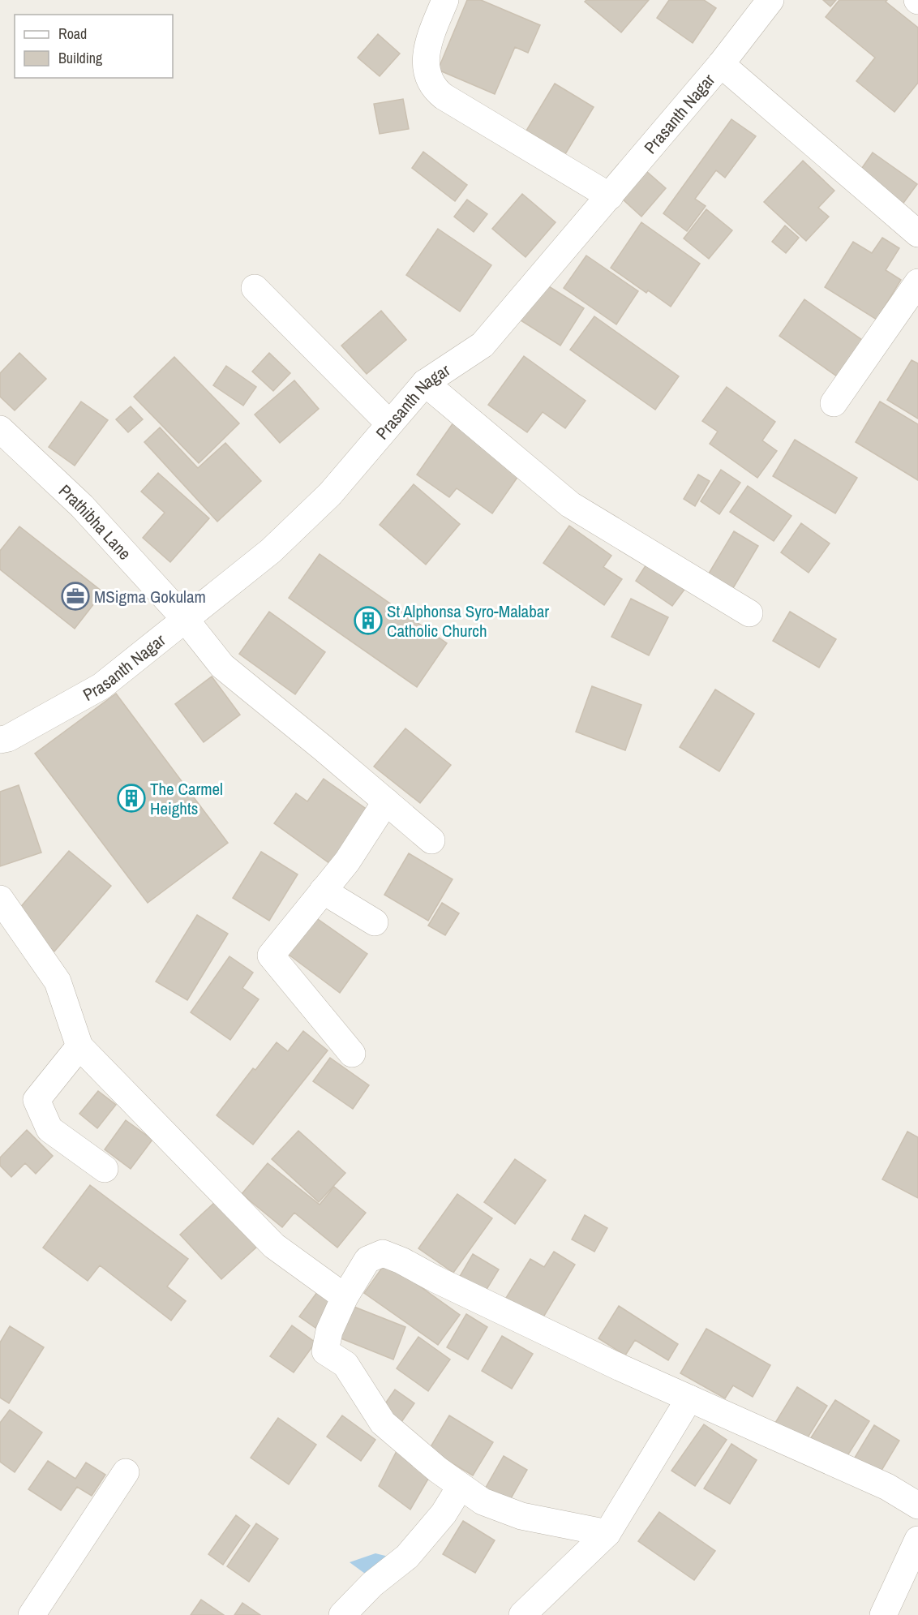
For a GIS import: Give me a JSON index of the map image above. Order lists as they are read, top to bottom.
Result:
{
  "streets": {
    "street": ["Prasanth Nagar", "Prathibha Lane"]
  },
  "crossings": [
    ["Prasanth Nagar", "Prathibha Lane"]
  ],
  "places": {
    "office": ["MSigma Gokulam"],
    "building": ["St Alphonsa Syro-Malabar Catholic Church", "The Carmel Heights"]
  },
  "legend": ["Road", "Building"]
}
